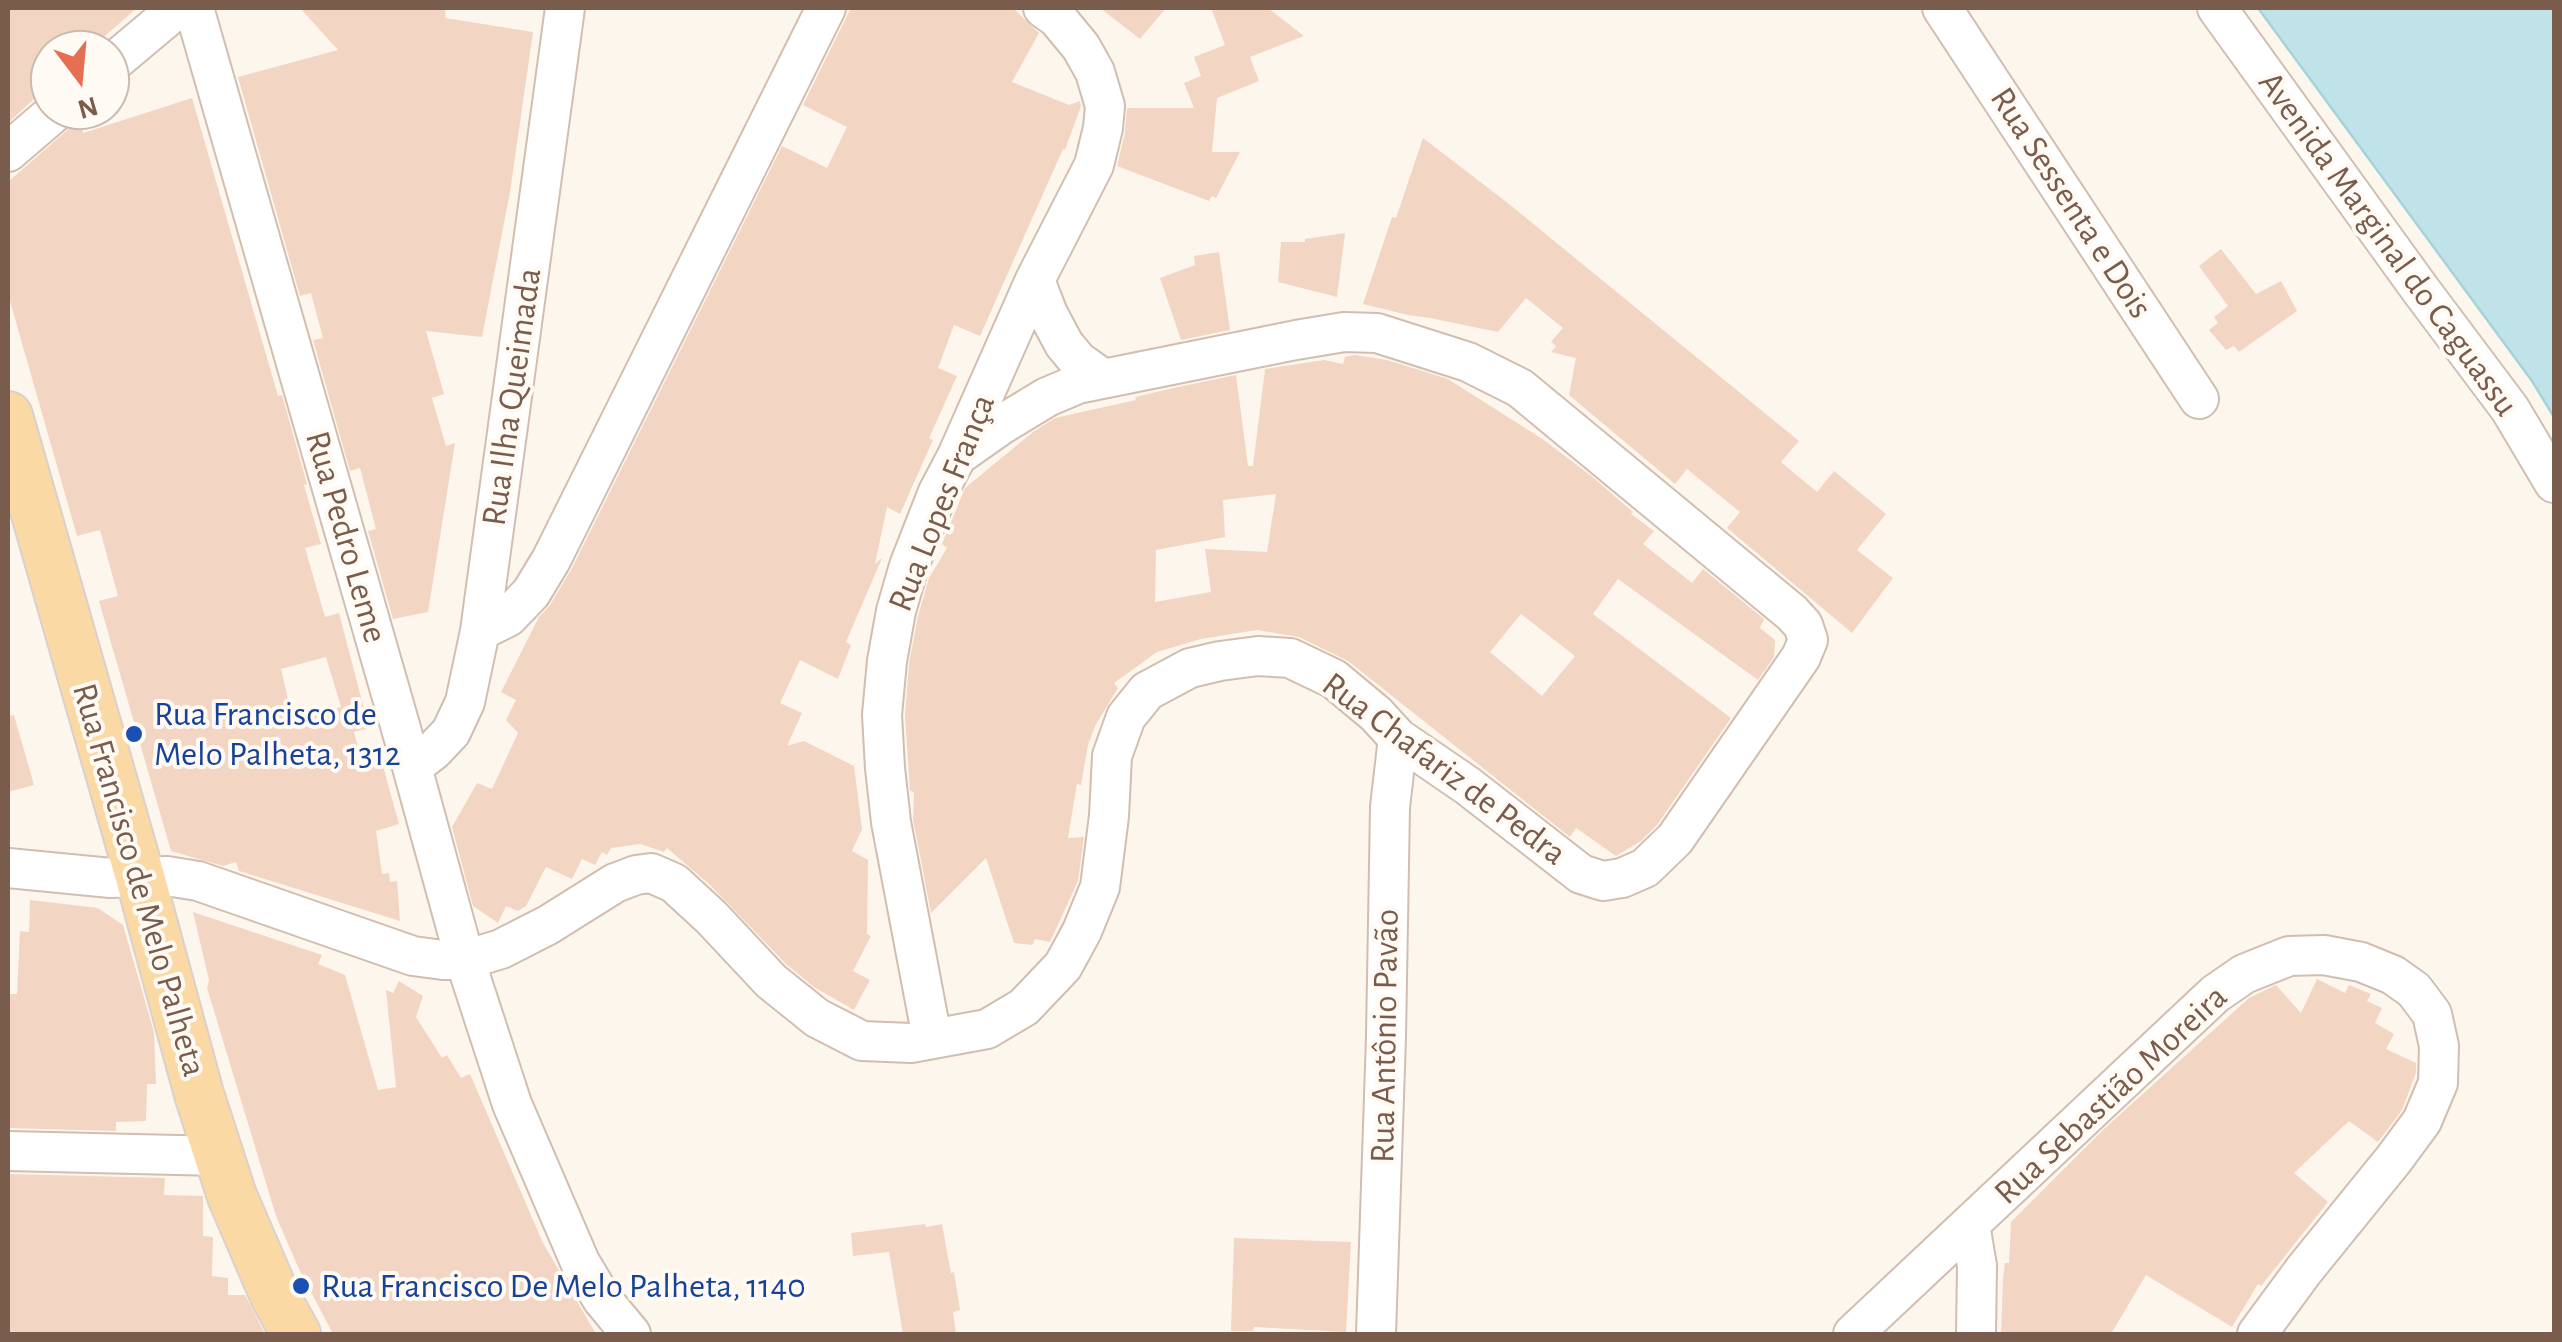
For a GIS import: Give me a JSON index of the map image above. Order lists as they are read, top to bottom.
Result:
{
  "streets": {
    "main road": ["Rua Francisco de Melo Palheta"],
    "street": [
      "Rua Sessenta e Dois",
      "Avenida Marginal do Caguassu",
      "Rua Ilha Queimada",
      "Rua Lopes França",
      "Rua Pedro Leme",
      "Rua Chafariz de Pedra",
      "Rua Antônio Pavão",
      "Rua Sebastião Moreira"
    ]
  },
  "crossings": [
    ["Rua Ilha Queimada", "Rua Pedro Leme"],
    ["Rua Lopes França", "Rua Chafariz de Pedra"],
    ["Rua Pedro Leme", "Rua Chafariz de Pedra"],
    ["Rua Chafariz de Pedra", "Rua Antônio Pavão"]
  ],
  "places": ["Rua Francisco de Melo Palheta, 1312", "Rua Francisco De Melo Palheta, 1140"],
  "north": "bottom"
}
